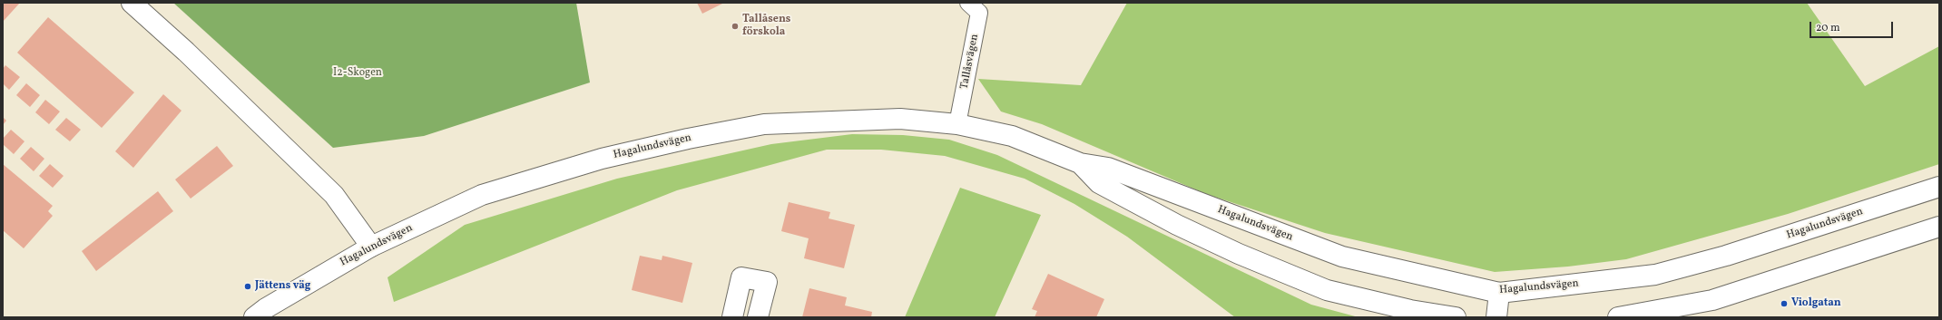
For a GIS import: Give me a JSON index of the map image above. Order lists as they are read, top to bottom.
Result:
{
  "streets": {
    "street": ["Hagalundsvägen"],
    "lane": ["Tallåsvägen"]
  },
  "crossings": [
    ["Tallåsvägen", "Hagalundsvägen"]
  ],
  "parks": ["I2-Skogen"],
  "places": ["Tallåsens förskola", "Jättens väg", "Violgatan"],
  "scale_bar": "20 m"
}
